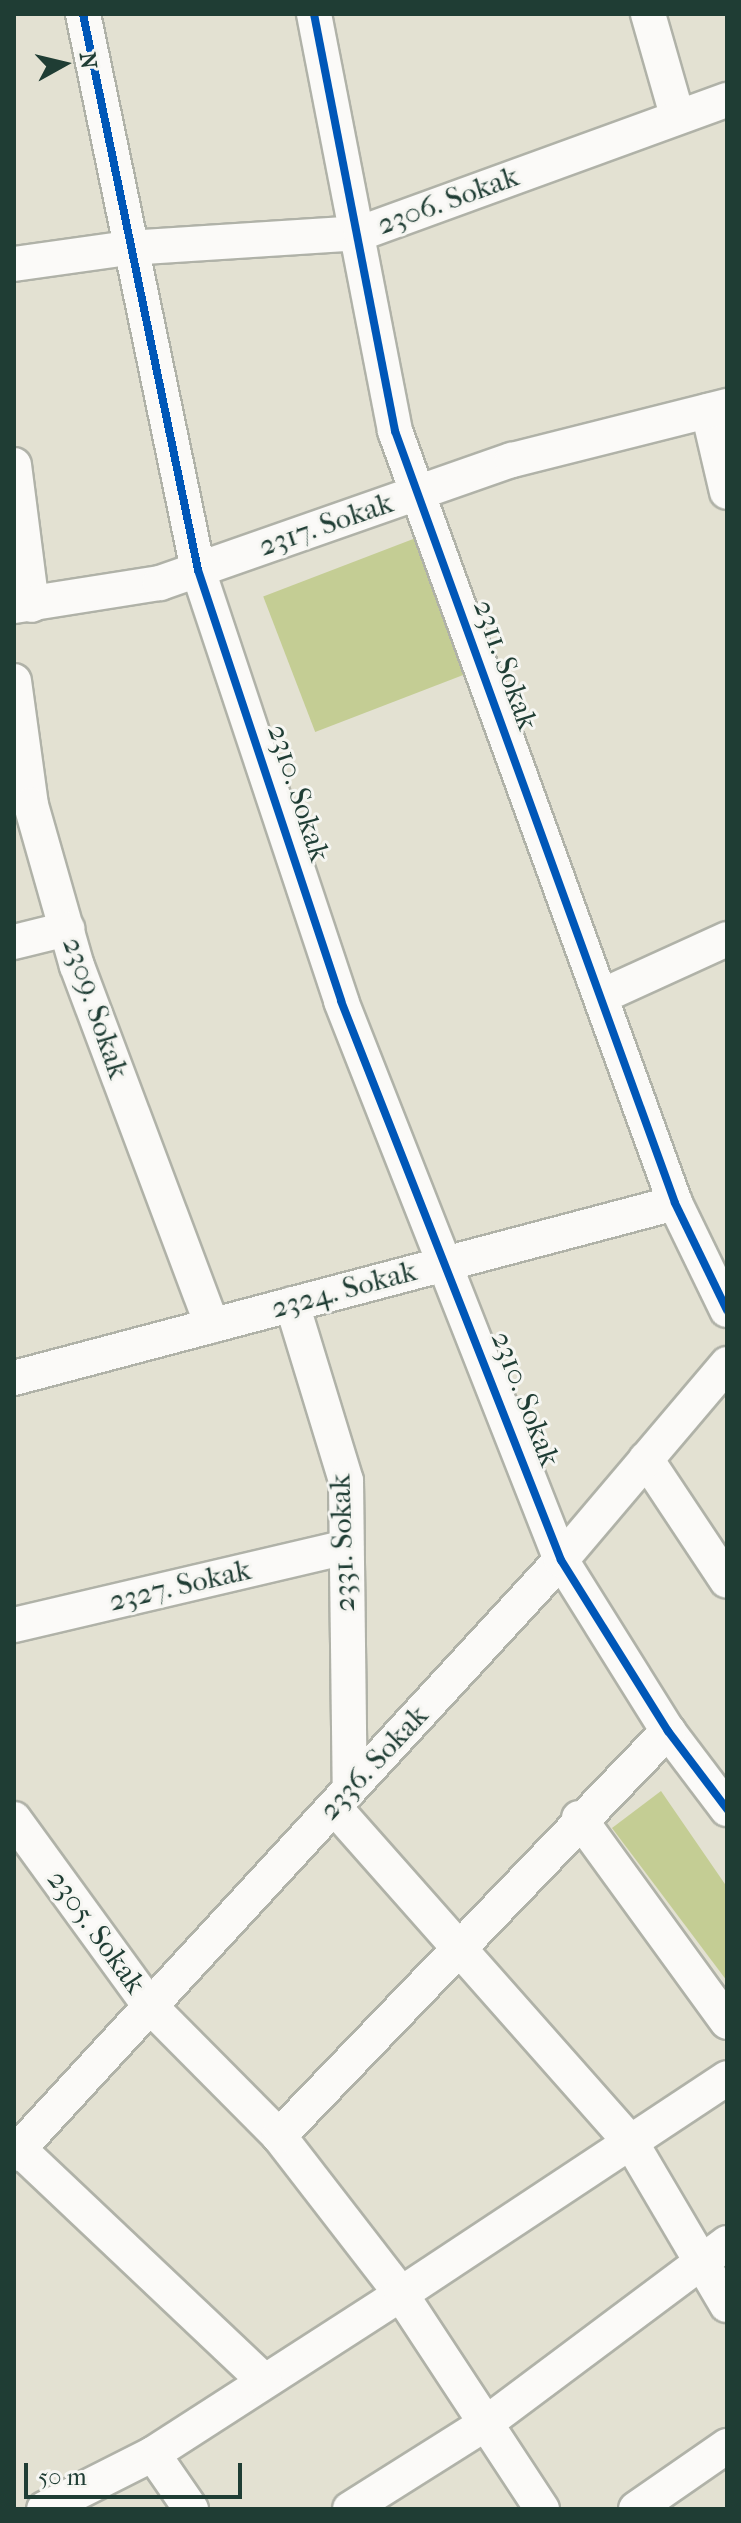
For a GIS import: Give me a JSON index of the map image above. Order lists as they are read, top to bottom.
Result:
{
  "streets": {
    "street": [
      "2306. Sokak",
      "2317. Sokak",
      "2311. Sokak",
      "2310. Sokak",
      "2309. Sokak",
      "2324. Sokak",
      "2331. Sokak",
      "2327. Sokak",
      "2336. Sokak",
      "2305. Sokak"
    ]
  },
  "crossings": [
    ["2306. Sokak", "2311. Sokak"],
    ["2306. Sokak", "2310. Sokak"],
    ["2317. Sokak", "2311. Sokak"],
    ["2317. Sokak", "2310. Sokak"],
    ["2311. Sokak", "2324. Sokak"],
    ["2310. Sokak", "2324. Sokak"],
    ["2310. Sokak", "2336. Sokak"],
    ["2309. Sokak", "2324. Sokak"],
    ["2324. Sokak", "2331. Sokak"],
    ["2331. Sokak", "2327. Sokak"],
    ["2331. Sokak", "2336. Sokak"],
    ["2336. Sokak", "2305. Sokak"]
  ],
  "scale_bar": "50 m",
  "north": "right"
}
